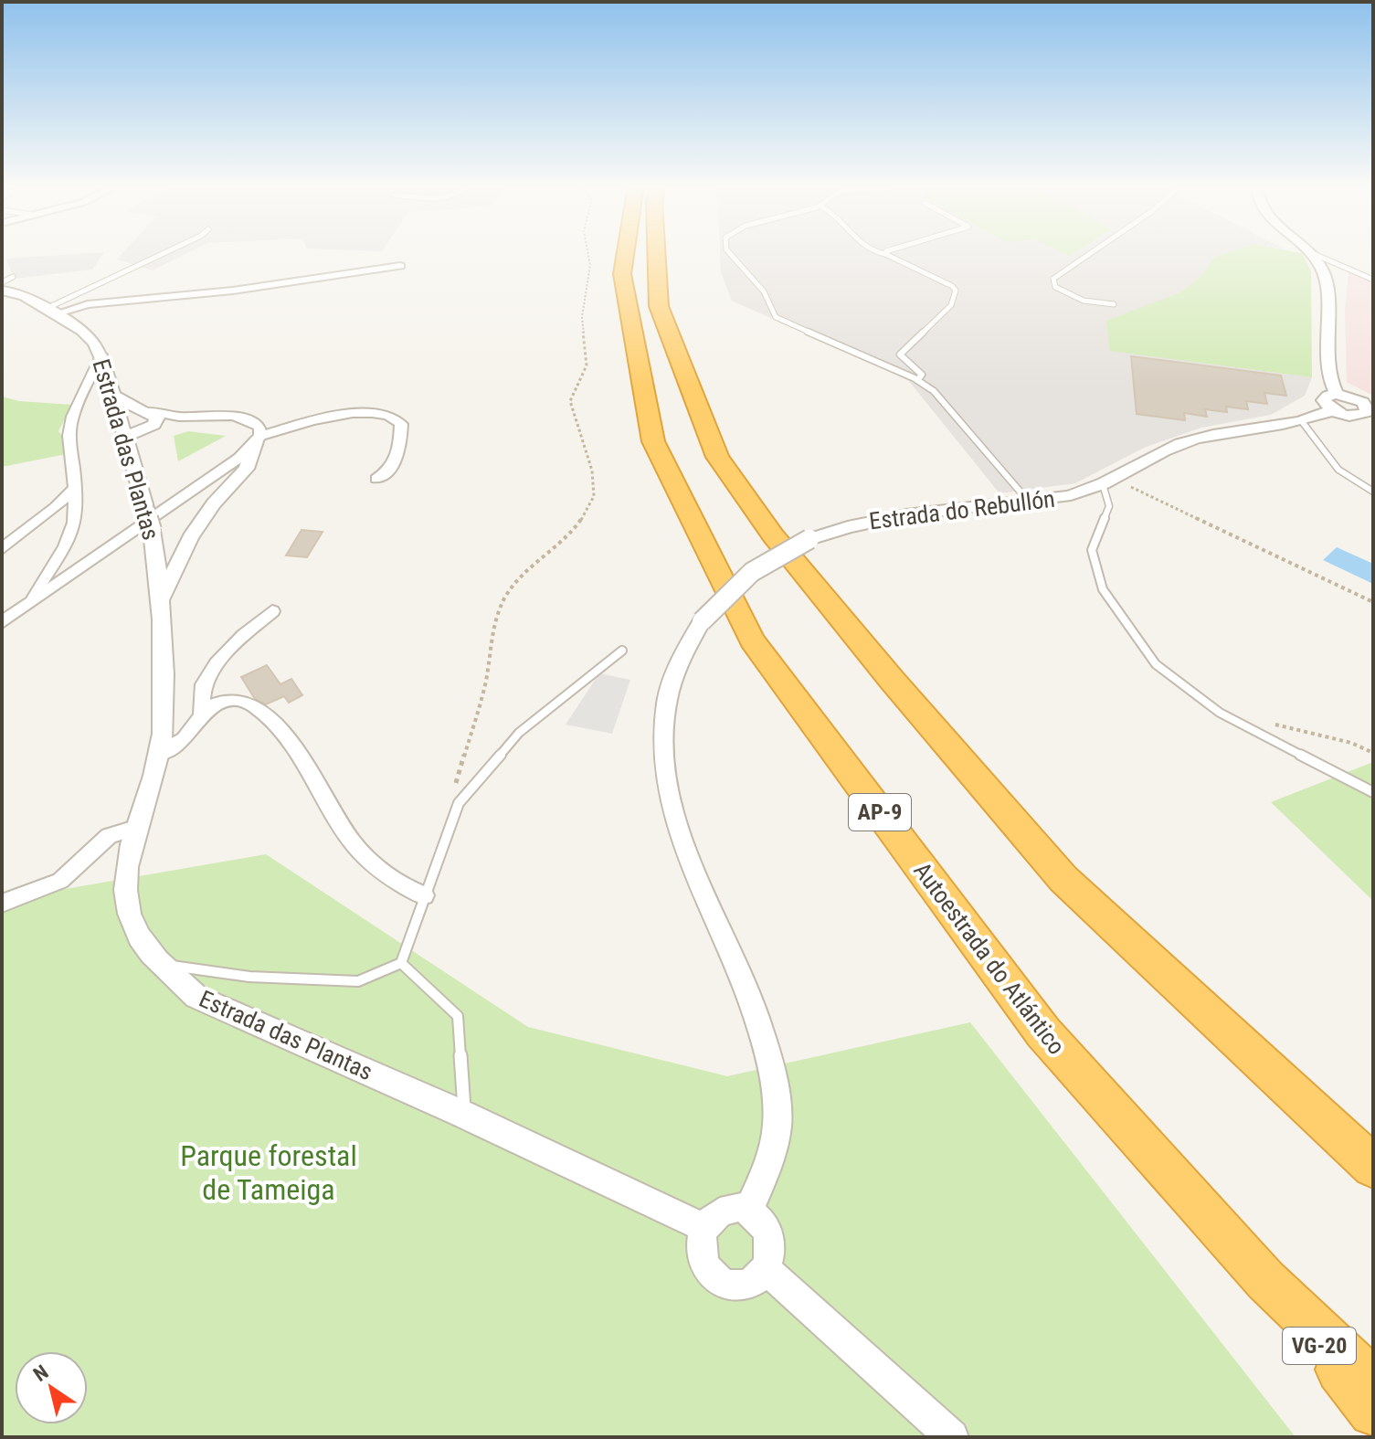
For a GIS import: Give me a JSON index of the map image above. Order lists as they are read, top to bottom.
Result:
{
  "streets": {
    "highway": ["AP-9", "Autoestrada do Atlántico", "VG-20"],
    "street": ["Estrada das Plantas", "Estrada do Rebullón"]
  },
  "crossings": [
    ["Estrada das Plantas", "Estrada do Rebullón"],
    ["Autoestrada do Atlántico", "VG-20"]
  ],
  "parks": ["Parque forestal de Tameiga"],
  "north": "top left"
}
